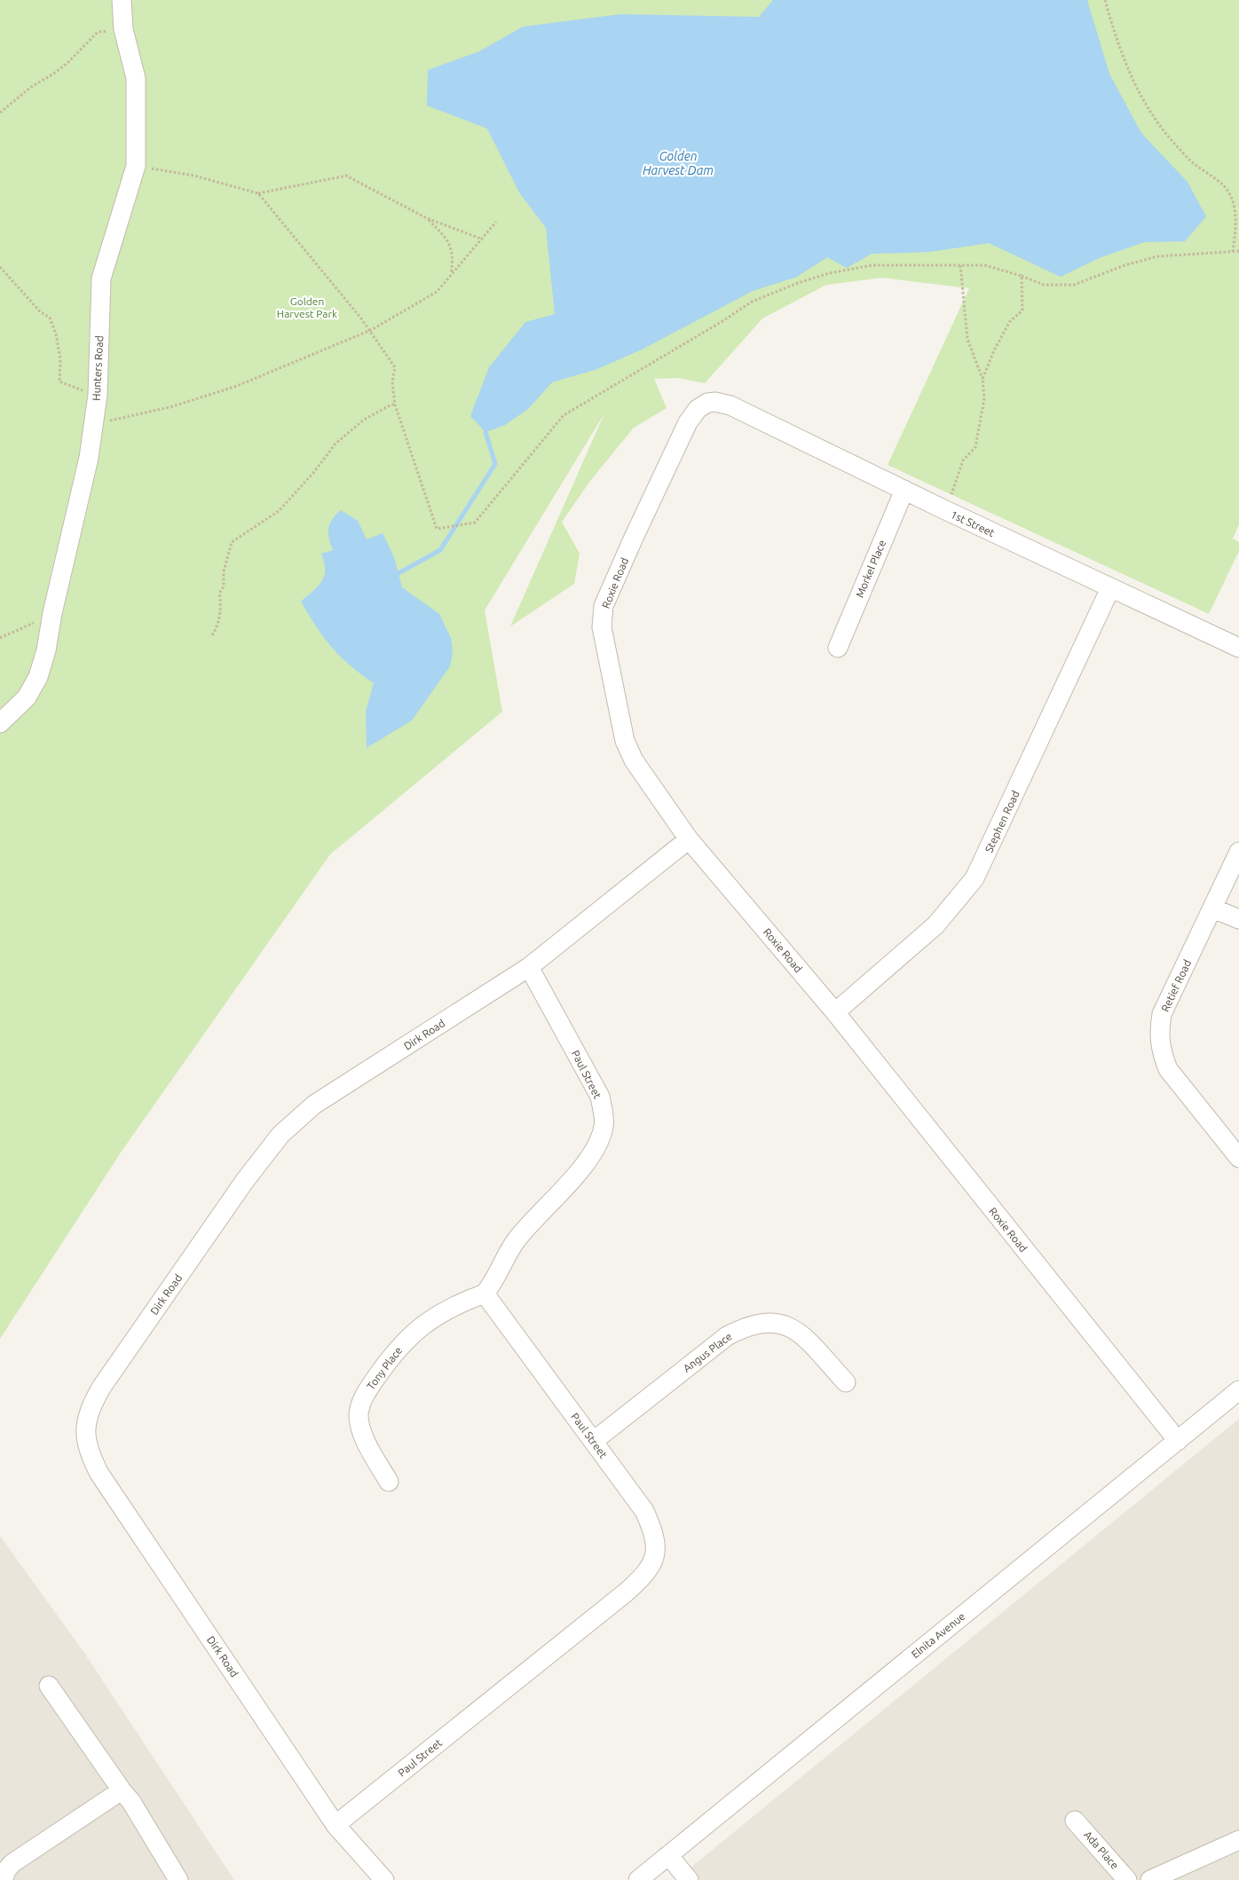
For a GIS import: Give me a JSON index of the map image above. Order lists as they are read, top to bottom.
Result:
{
  "streets": {
    "street": [
      "Hunters Road",
      "1st Street",
      "Morkel Place",
      "Roxie Road",
      "Stephen Road",
      "Retief Road",
      "Dirk Road",
      "Paul Street",
      "Angus Place",
      "Tony Place",
      "Elnita Avenue",
      "Ada Place"
    ]
  },
  "crossings": [
    ["1st Street", "Morkel Place"],
    ["1st Street", "Roxie Road"],
    ["1st Street", "Stephen Road"],
    ["Roxie Road", "Stephen Road"],
    ["Roxie Road", "Dirk Road"],
    ["Roxie Road", "Elnita Avenue"],
    ["Dirk Road", "Paul Street"],
    ["Paul Street", "Angus Place"],
    ["Paul Street", "Tony Place"]
  ],
  "water": ["Golden Harvest Dam"],
  "parks": ["Golden Harvest Park"]
}
